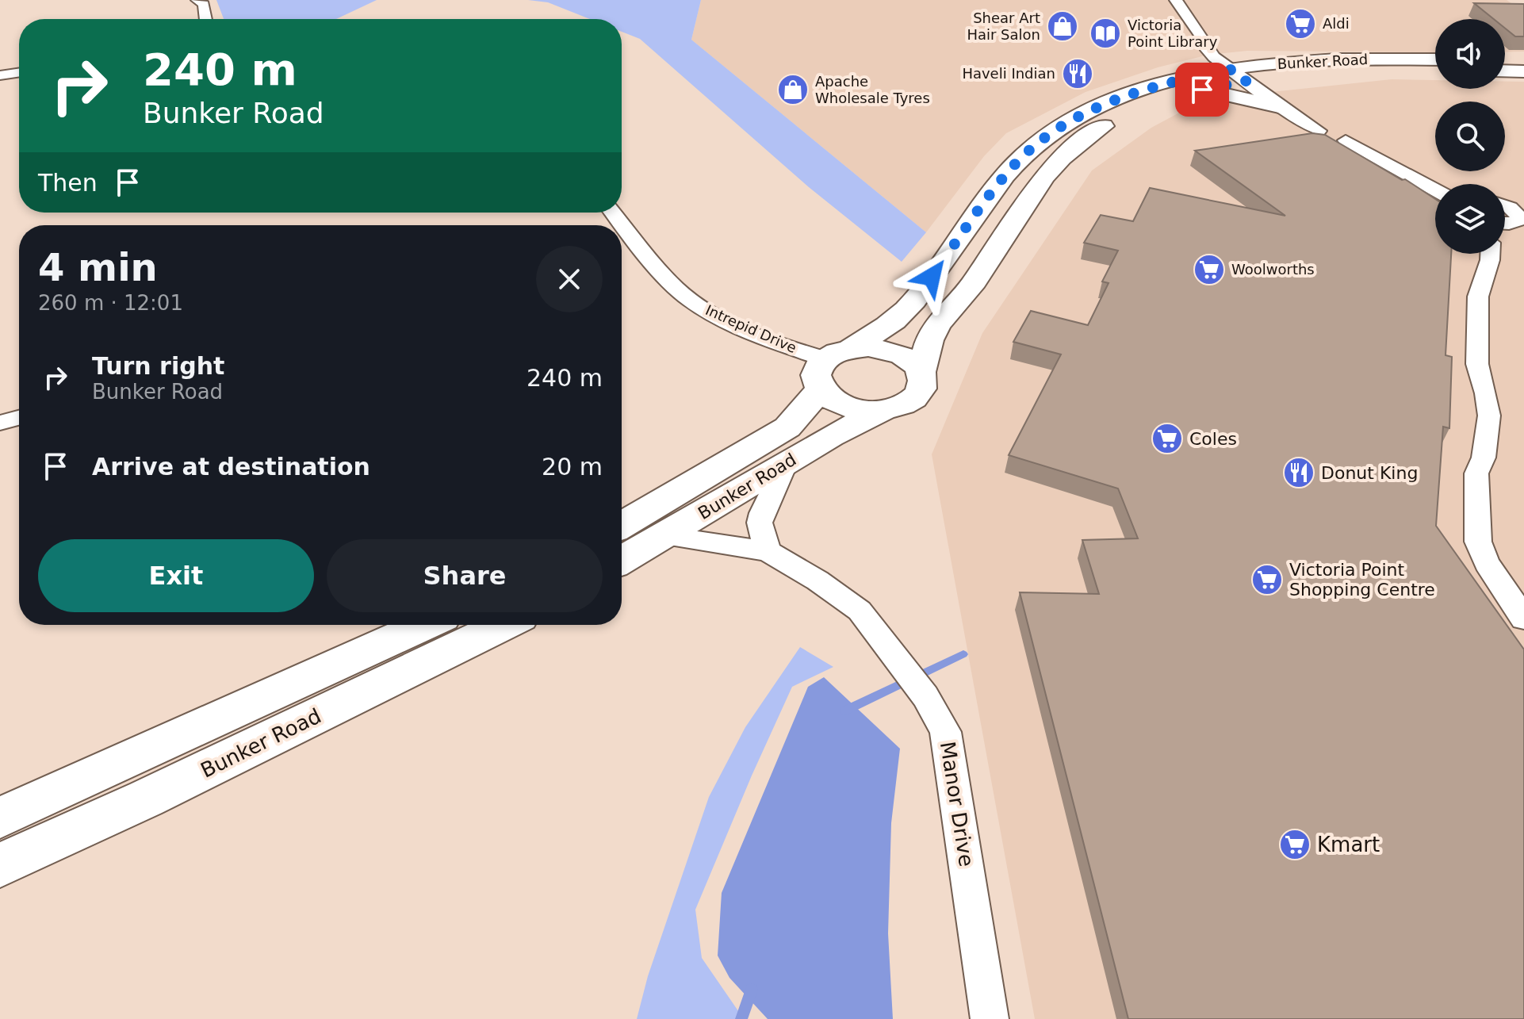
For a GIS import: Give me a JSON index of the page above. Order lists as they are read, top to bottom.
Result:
{
  "streets": {
    "main road": ["Bunker Road"],
    "street": ["Intrepid Drive", "Manor Drive"]
  },
  "crossings": [
    ["Bunker Road", "Intrepid Drive"],
    ["Bunker Road", "Manor Drive"]
  ],
  "places": {
    "supermarket": [
      "Aldi",
      "Woolworths",
      "Coles",
      "Victoria Point Shopping Centre",
      "Kmart"
    ],
    "shop": ["Shear Art Hair Salon", "Apache Wholesale Tyres"],
    "library": ["Victoria Point Library"],
    "restaurant": ["Haveli Indian", "Donut King"]
  },
  "page": {
    "turn": ["240 m", "Bunker Road"],
    "then": "Then",
    "heading": ["4 min", "260 m · 12:01"],
    "list": [
      {
        "name": "Turn right",
        "note": "Bunker Road",
        "value": "240 m"
      },
      {
        "name": "Arrive at destination",
        "value": "20 m"
      }
    ],
    "buttons": ["Exit", "Share"]
  }
}
